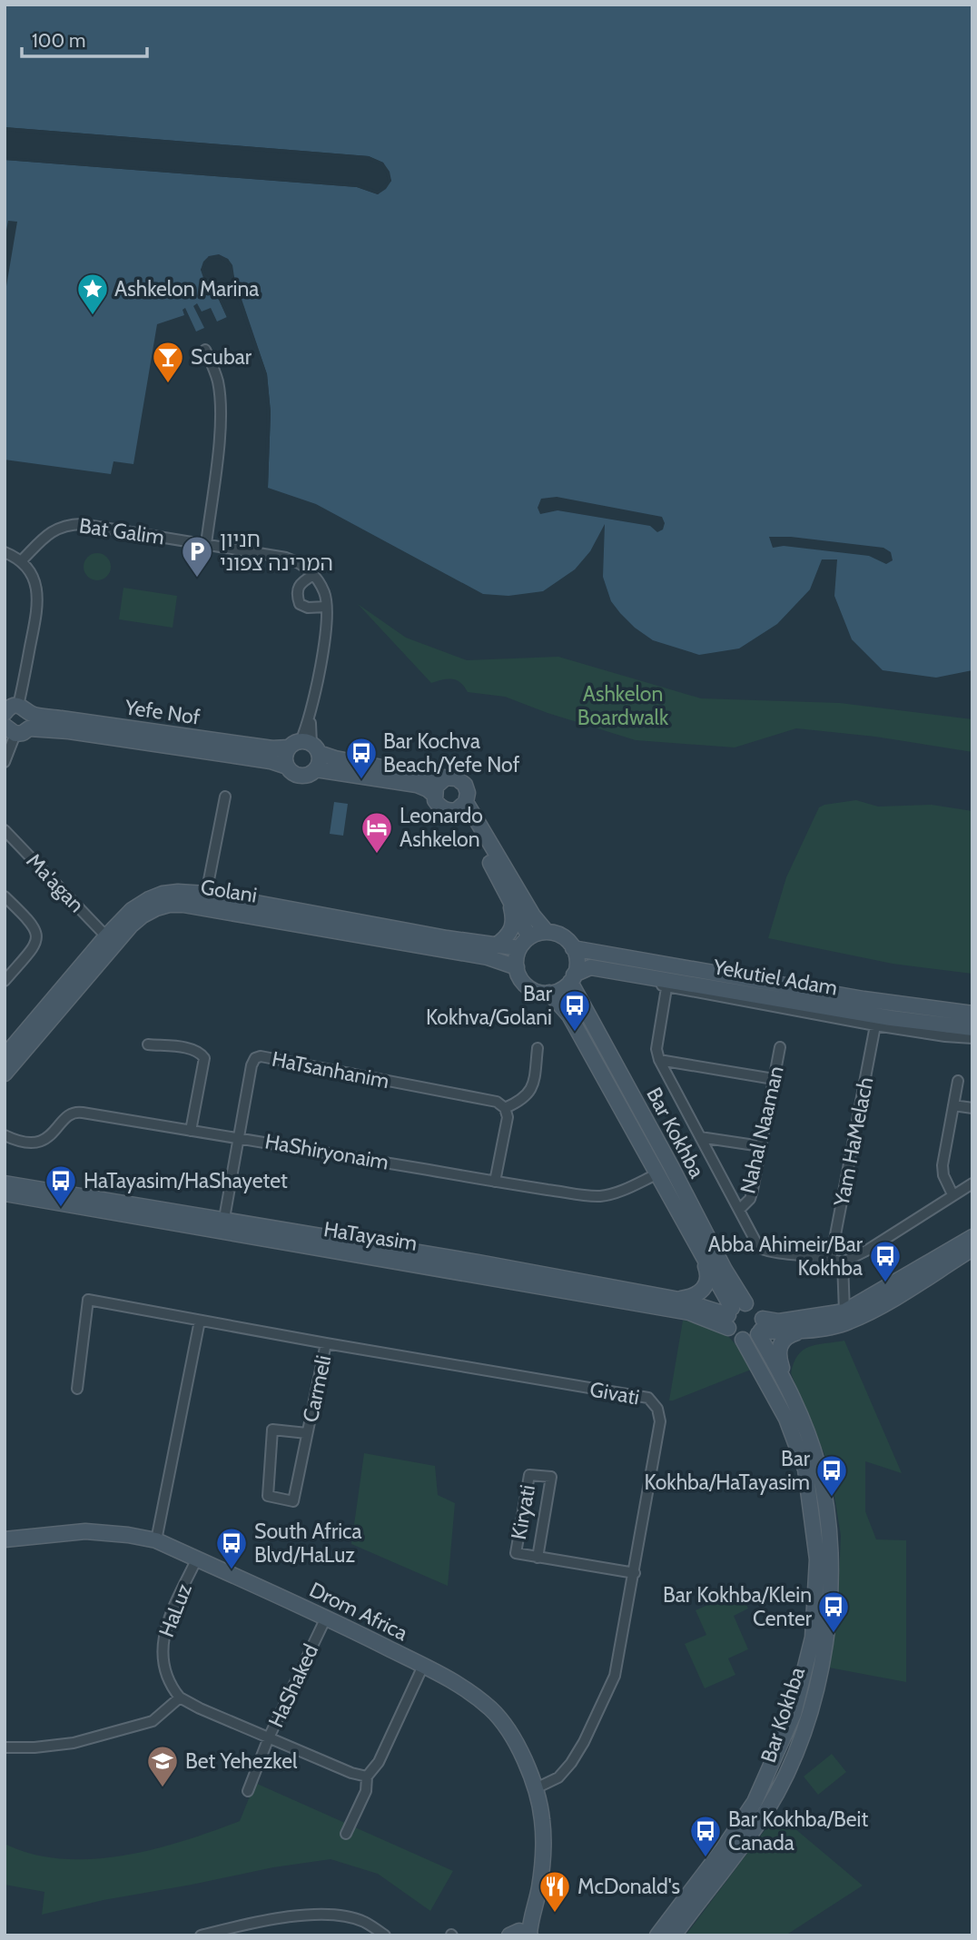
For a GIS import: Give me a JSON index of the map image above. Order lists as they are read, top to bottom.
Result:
{
  "streets": {
    "main road": [
      "Yefe Nof",
      "Golani",
      "Yekutiel Adam",
      "Bar Kokhba",
      "HaTayasim",
      "Drom Africa"
    ],
    "street": [
      "Bat Galim",
      "Ma'agan",
      "HaTsanhanim",
      "Nahal Naaman",
      "Yam HaMelach",
      "HaShiryonaim",
      "Carmeli",
      "Givati",
      "Kiryati",
      "HaLuz",
      "HaShaked"
    ]
  },
  "crossings": [
    ["Ma'agan", "Golani"],
    ["Golani", "Yekutiel Adam"],
    ["Golani", "Bar Kokhba"],
    ["Yekutiel Adam", "Bar Kokhba"],
    ["HaTsanhanim", "HaShiryonaim"],
    ["HaTsanhanim", "HaTayasim"],
    ["Bar Kokhba", "HaShiryonaim"],
    ["Bar Kokhba", "HaTayasim"],
    ["Carmeli", "Givati"],
    ["Givati", "Kiryati"],
    ["Givati", "Drom Africa"],
    ["HaLuz", "Drom Africa"],
    ["Drom Africa", "HaShaked"]
  ],
  "parks": ["Ashkelon Boardwalk"],
  "places": {
    "place": ["Ashkelon Marina"],
    "bar": ["Scubar"],
    "parking": ["חניון המרינה צפוני"],
    "bus stop": [
      "Bar Kochva Beach/Yefe Nof",
      "Bar Kokhva/Golani",
      "HaTayasim/HaShayetet",
      "Abba Ahimeir/Bar Kokhba",
      "Bar Kokhba/HaTayasim",
      "South Africa Blvd/HaLuz",
      "Bar Kokhba/Klein Center",
      "Bar Kokhba/Beit Canada"
    ],
    "hotel": ["Leonardo Ashkelon"],
    "school or university": ["Bet Yehezkel"],
    "restaurant": ["McDonald's"]
  },
  "scale_bar": "100 m"
}
